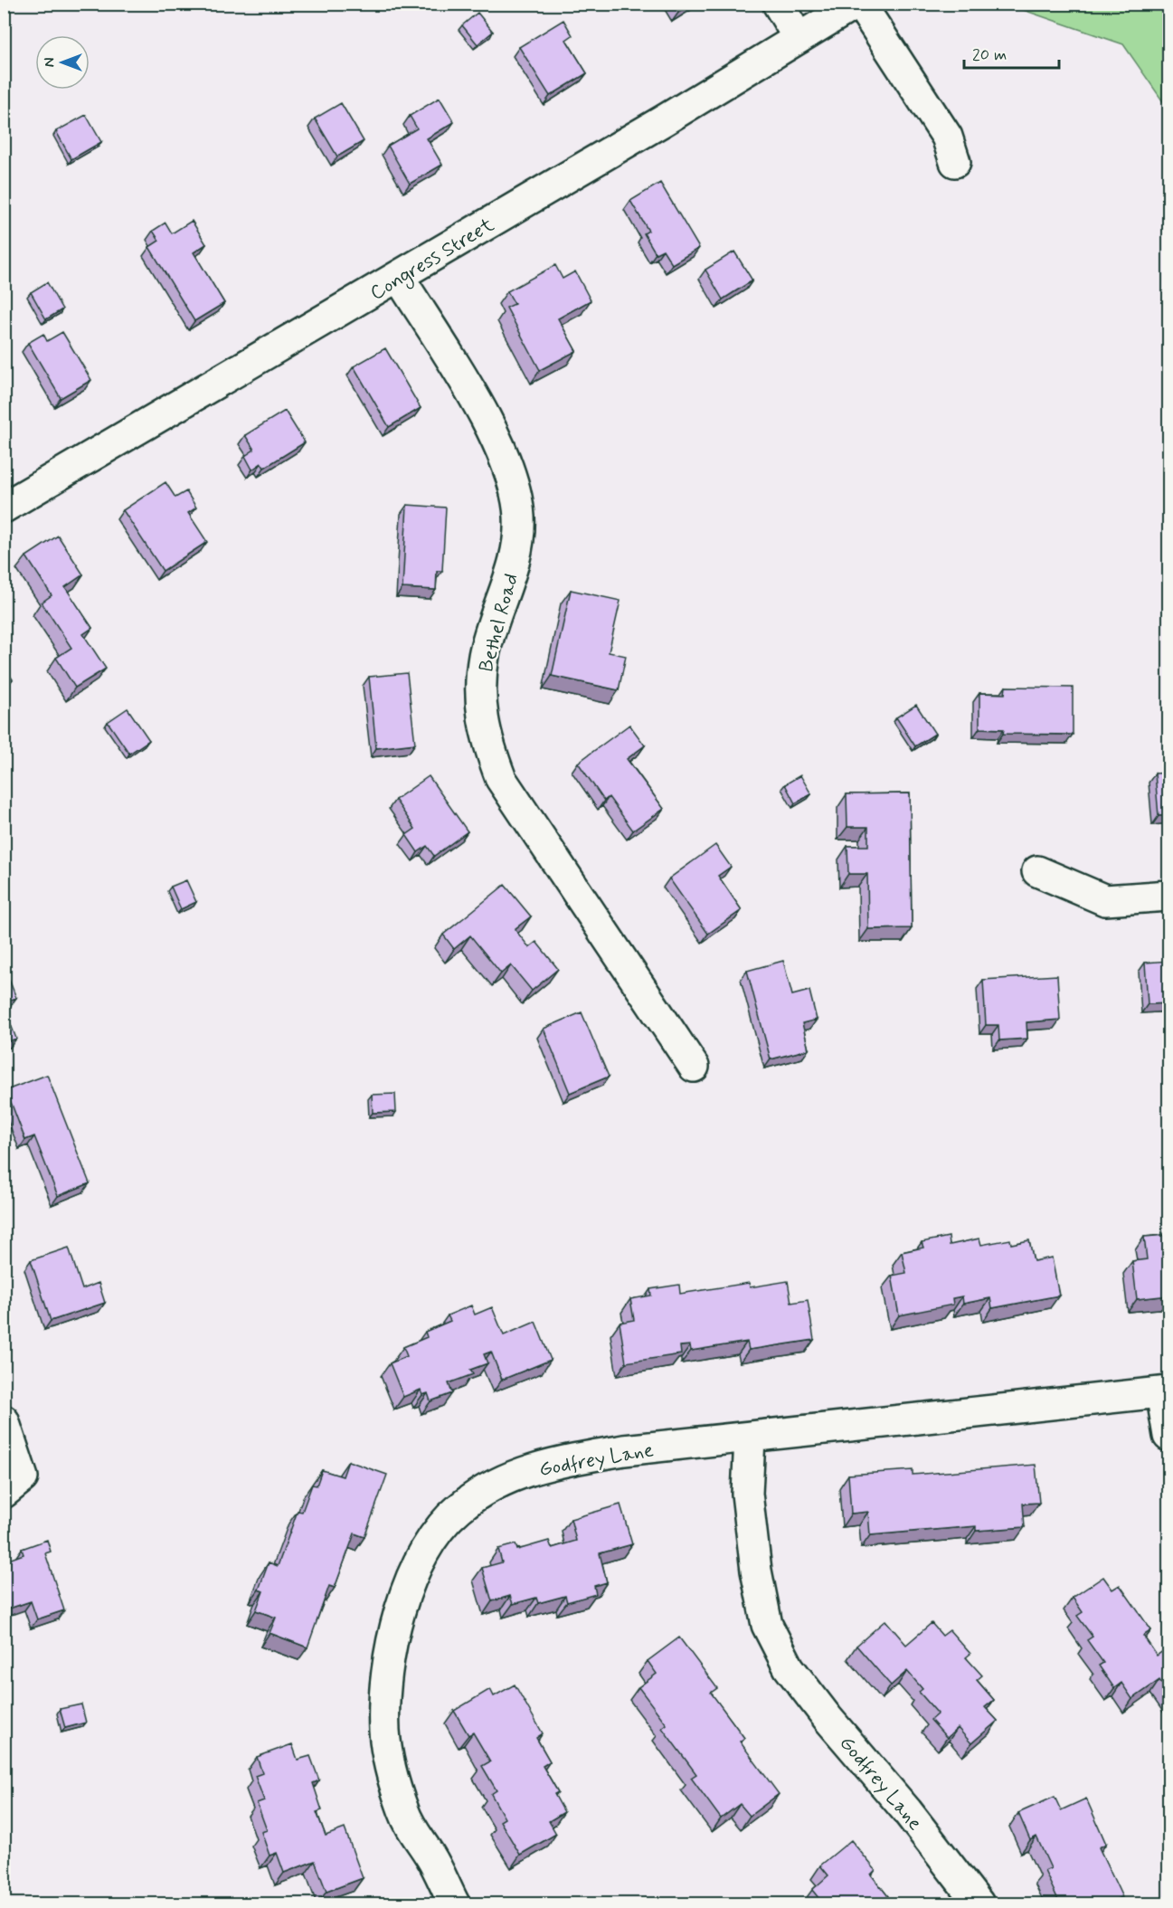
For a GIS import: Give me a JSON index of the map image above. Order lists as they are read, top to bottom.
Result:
{
  "streets": {
    "street": ["Congress Street", "Bethel Road", "Godfrey Lane"]
  },
  "crossings": [
    ["Congress Street", "Bethel Road"]
  ],
  "scale_bar": "20 m",
  "north": "left"
}
